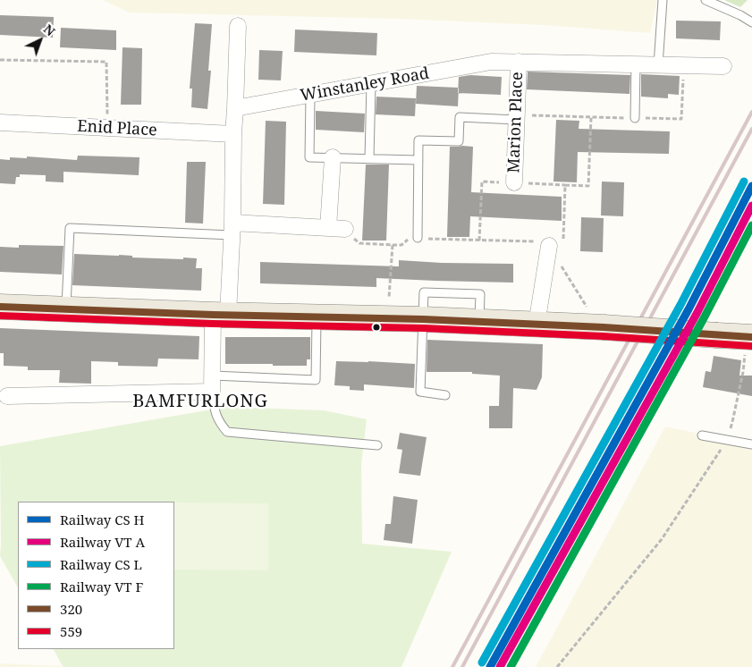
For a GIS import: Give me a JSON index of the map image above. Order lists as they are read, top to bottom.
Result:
{
  "streets": {
    "street": ["Winstanley Road", "Marion Place", "Enid Place"]
  },
  "crossings": [
    ["Winstanley Road", "Marion Place"]
  ],
  "districts": ["BAMFURLONG"],
  "lines": ["transit line 320", "transit line 559"],
  "legend": [
    "Railway CS H",
    "Railway VT A",
    "Railway CS L",
    "Railway VT F",
    "320",
    "559"
  ],
  "north": "top right"
}
